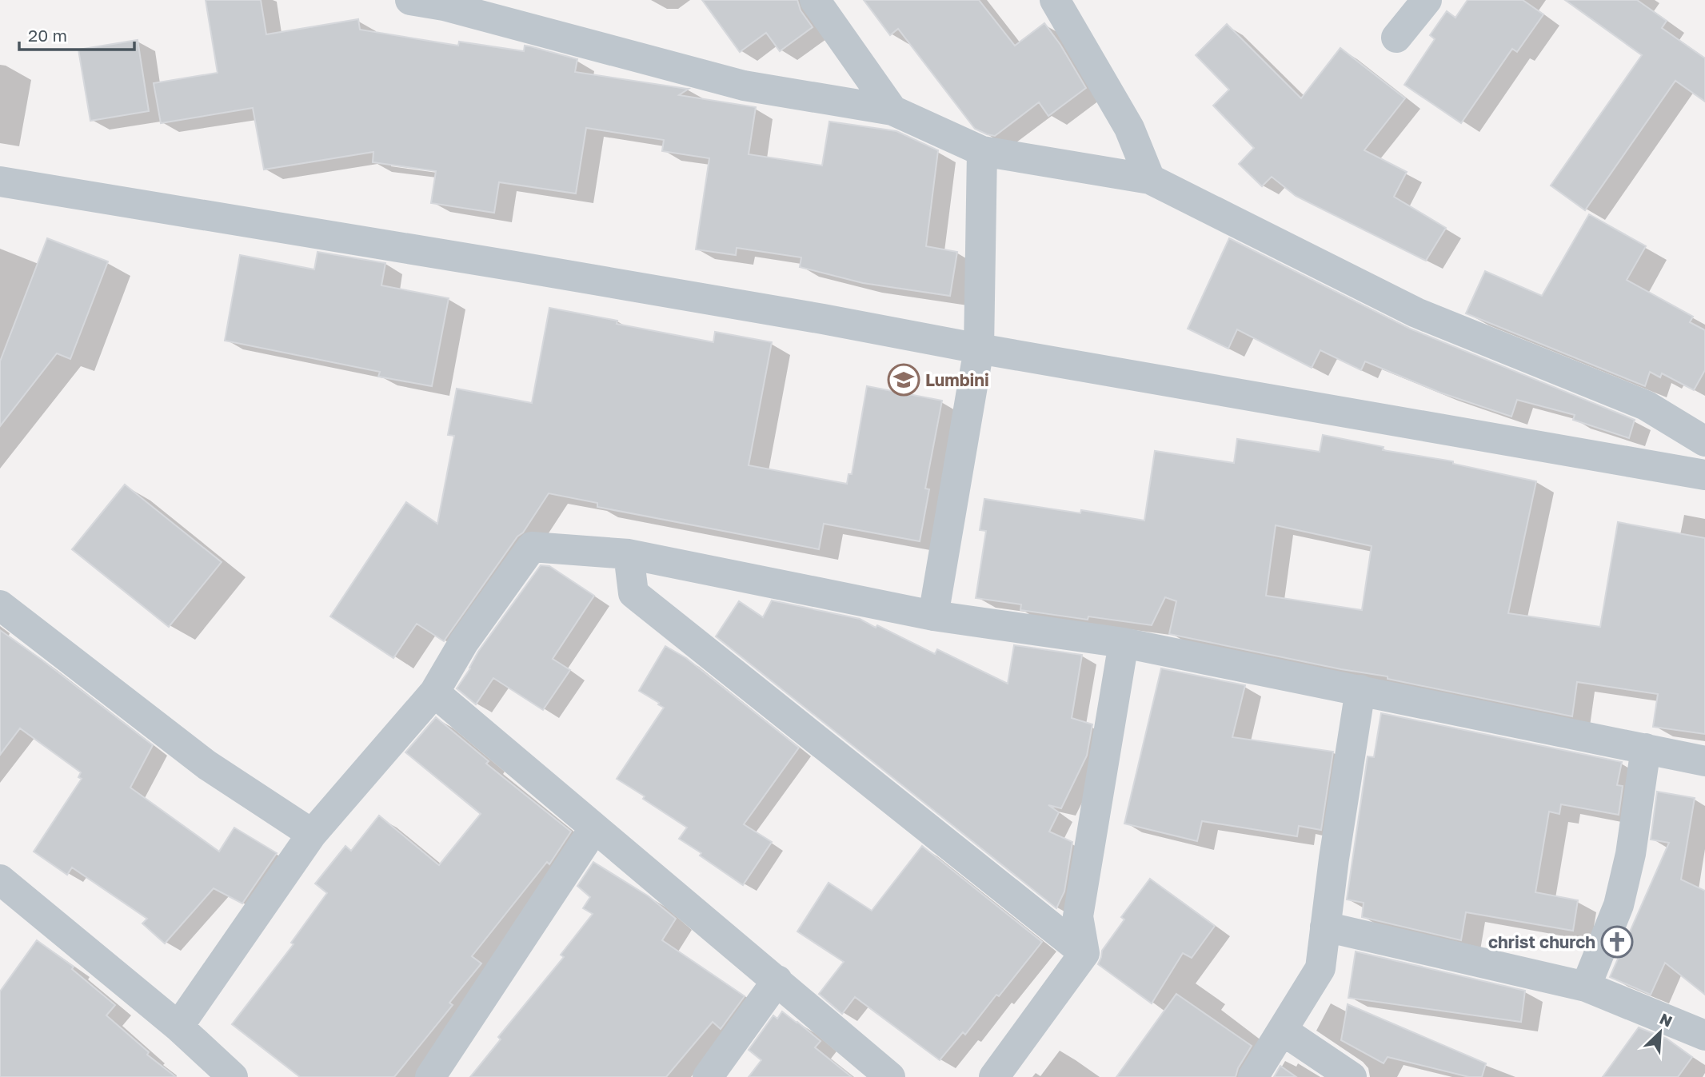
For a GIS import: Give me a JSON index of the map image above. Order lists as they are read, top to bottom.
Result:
{
  "places": {
    "school or university": ["Lumbini"],
    "church": ["christ church"]
  },
  "scale_bar": "20 m",
  "north": "top right"
}
